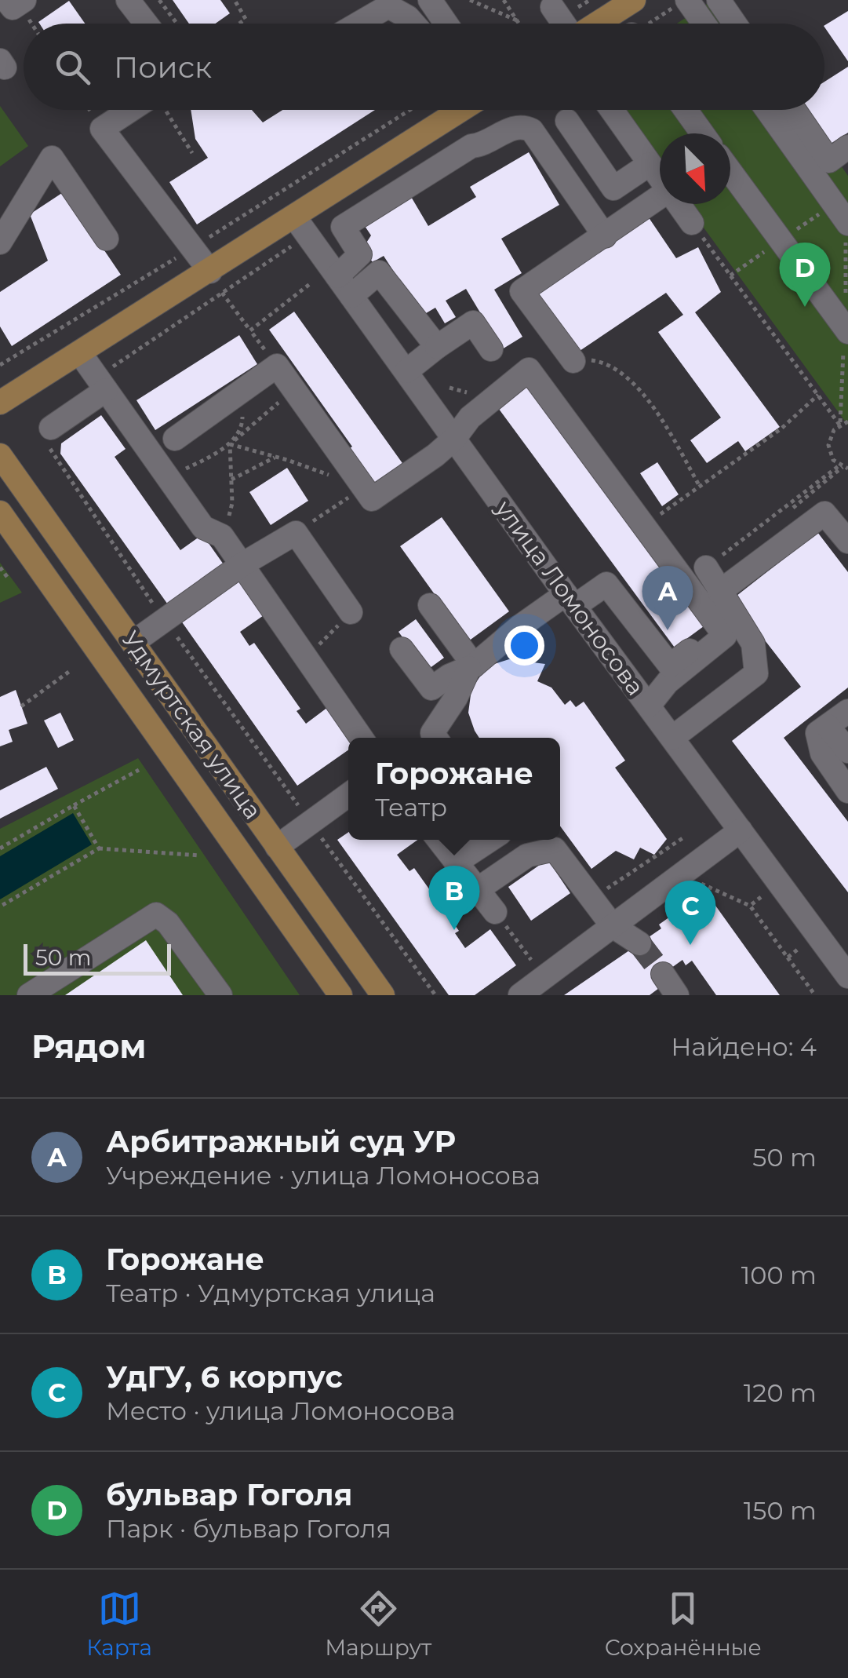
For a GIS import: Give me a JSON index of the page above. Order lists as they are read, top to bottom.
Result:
{
  "streets": {
    "main road": ["Удмуртская улица"],
    "street": ["улица Ломоносова"]
  },
  "scale_bar": "50 m",
  "north": "bottom right",
  "page": {
    "search": "Поиск",
    "pins": [
      "D",
      "A",
      "B",
      "C"
    ],
    "popup": ["Горожане", "Театр"],
    "scale": "50 m",
    "heading": ["Рядом", "Найдено: 4"],
    "list": [
      {
        "mark": "A",
        "name": "Арбитражный суд УР",
        "note": "Учреждение · улица Ломоносова",
        "value": "50 m"
      },
      {
        "mark": "B",
        "name": "Горожане",
        "note": "Театр · Удмуртская улица",
        "value": "100 m"
      },
      {
        "mark": "C",
        "name": "УдГУ, 6 корпус",
        "note": "Место · улица Ломоносова",
        "value": "120 m"
      },
      {
        "mark": "D",
        "name": "бульвар Гоголя",
        "note": "Парк · бульвар Гоголя",
        "value": "150 m"
      }
    ],
    "nav": ["Карта", "Маршрут", "Сохранённые"]
  }
}
